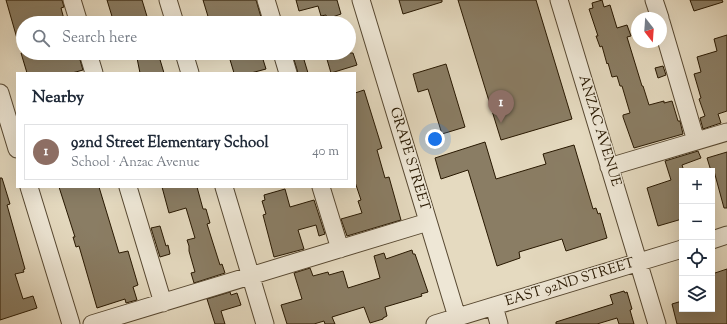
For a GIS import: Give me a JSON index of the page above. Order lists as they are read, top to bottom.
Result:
{
  "streets": {
    "street": ["ANZAC AVENUE", "GRAPE STREET", "EAST 92ND STREET"]
  },
  "crossings": [
    ["ANZAC AVENUE", "EAST 92ND STREET"],
    ["GRAPE STREET", "EAST 92ND STREET"]
  ],
  "north": "bottom",
  "page": {
    "search": "Search here",
    "heading": "Nearby",
    "pins": "1",
    "list": [
      {
        "mark": "1",
        "name": "92nd Street Elementary School",
        "note": "School · Anzac Avenue",
        "value": "40 m"
      }
    ],
    "map_buttons": ["+", "−"]
  }
}
